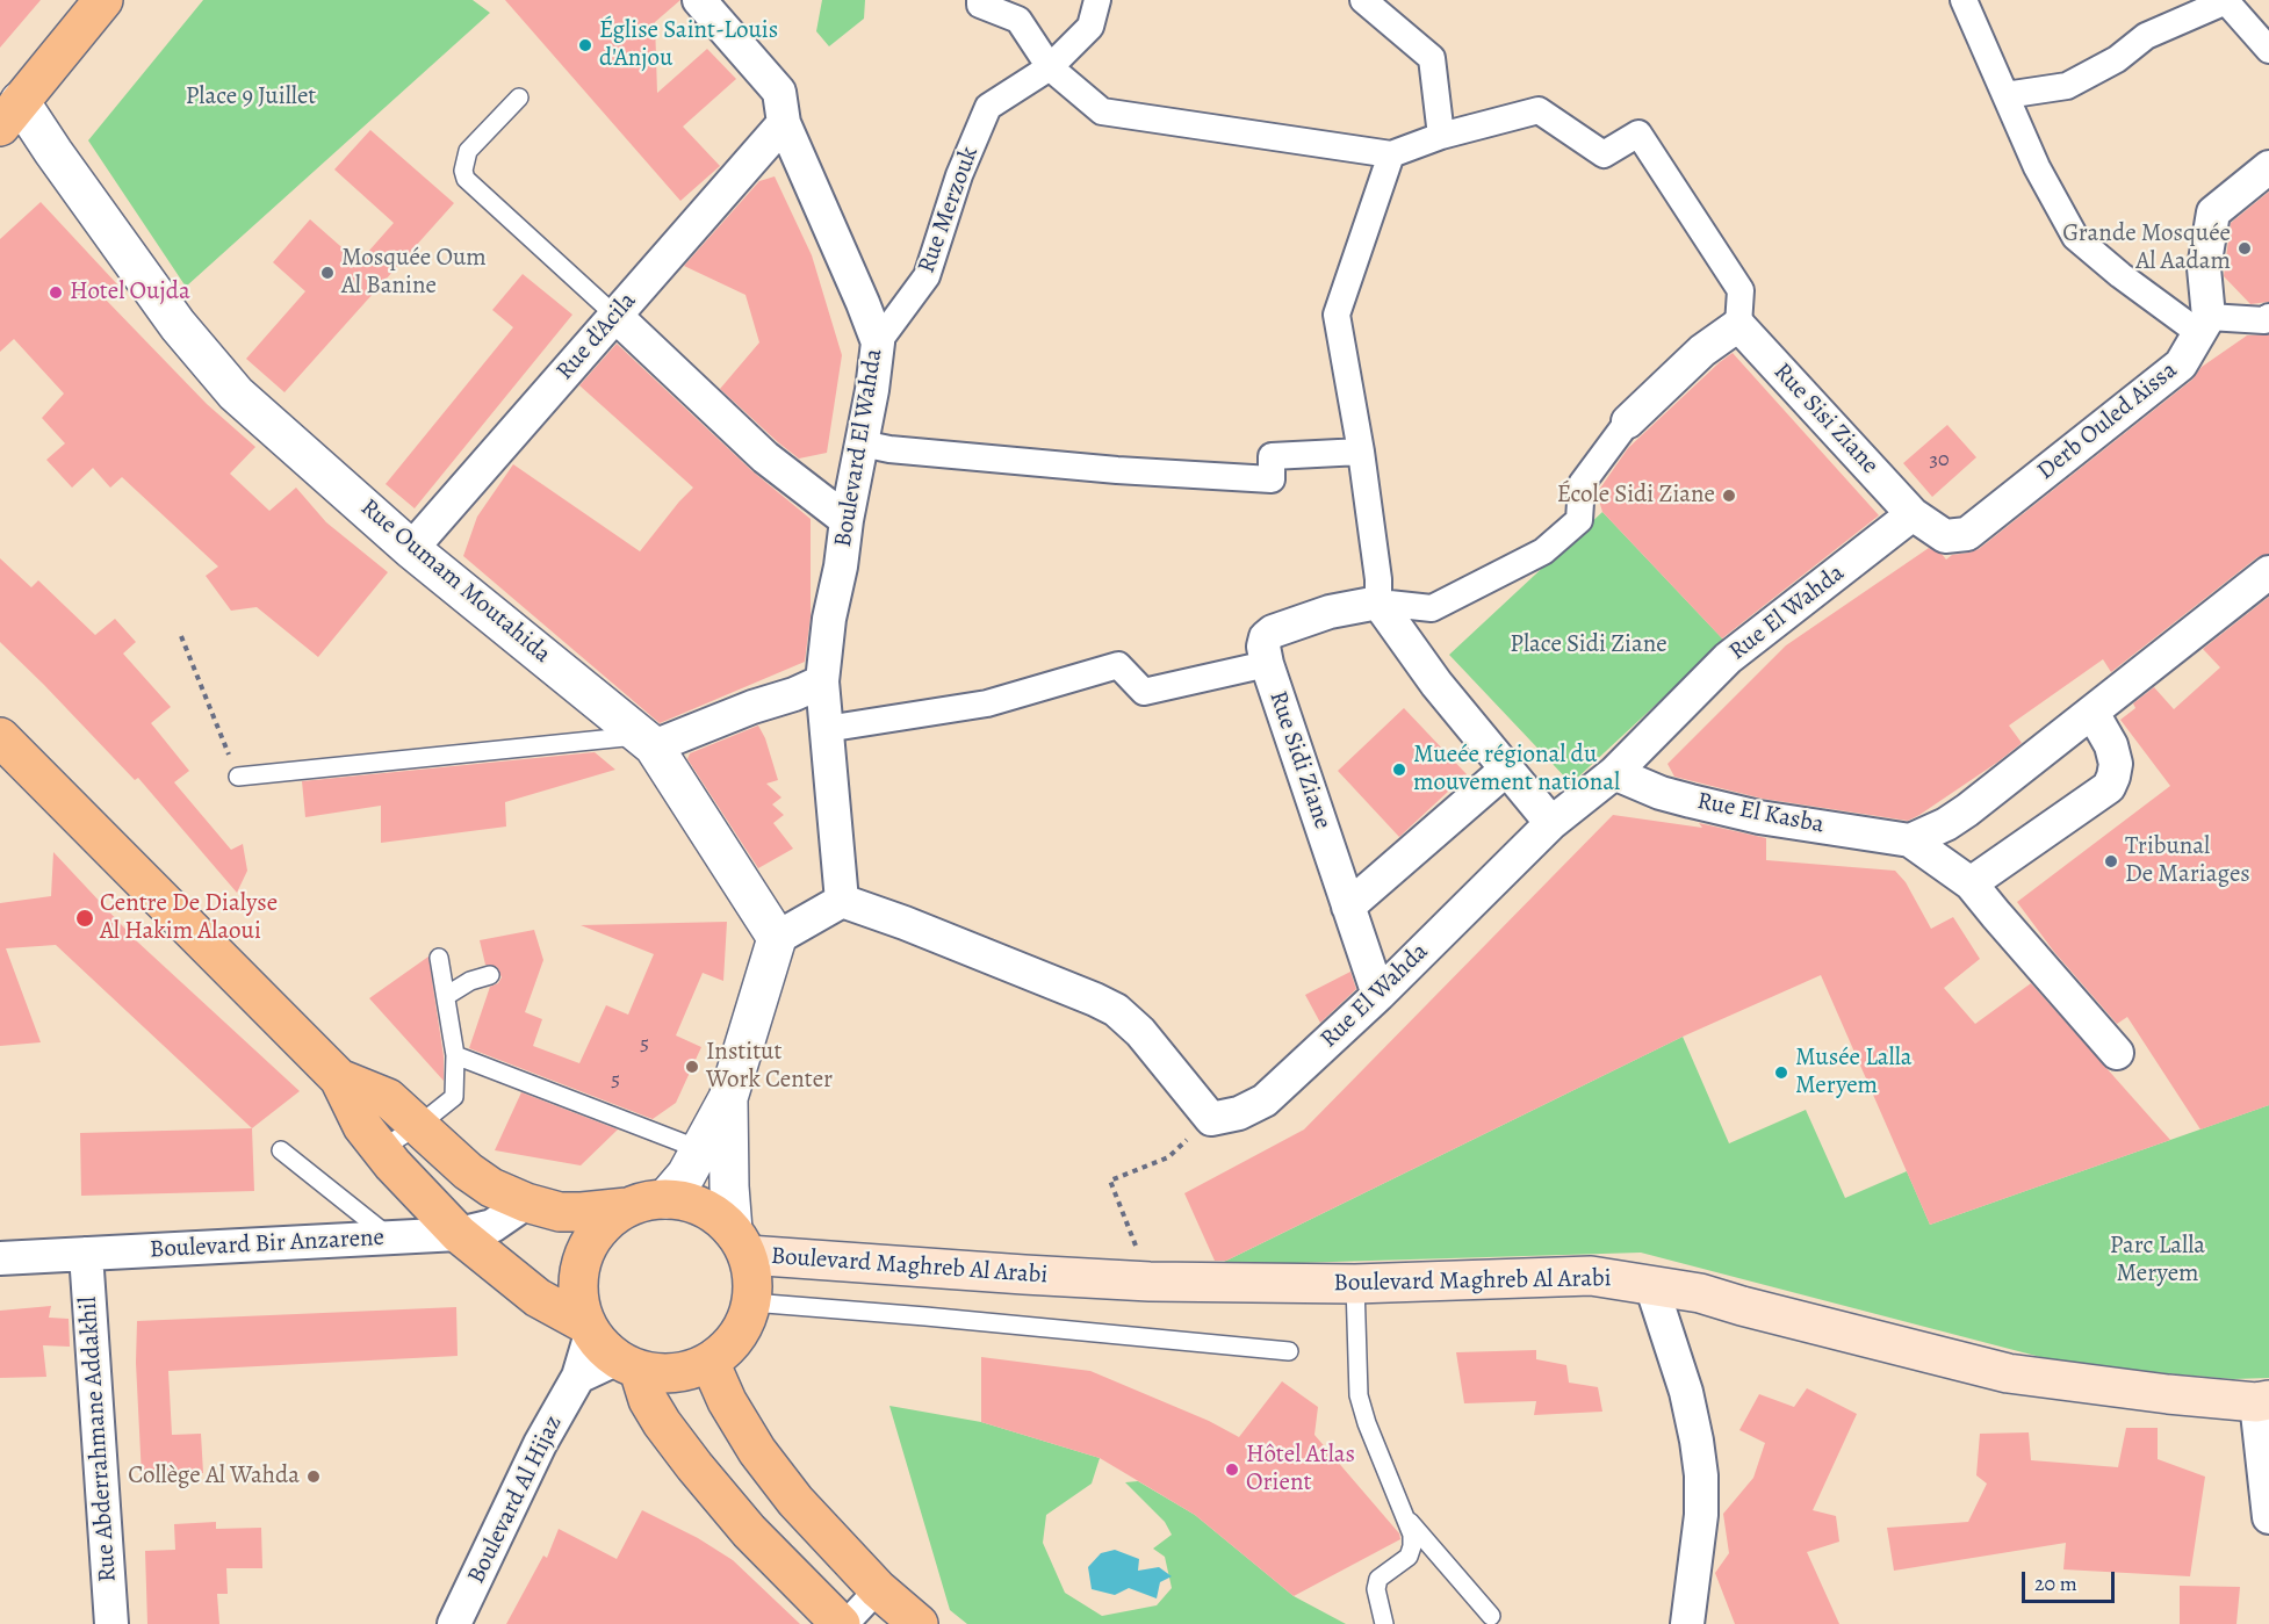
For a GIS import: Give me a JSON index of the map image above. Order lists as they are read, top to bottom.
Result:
{
  "streets": {
    "main road": ["Boulevard Maghreb Al Arabi"],
    "street": [
      "Rue Merzouk",
      "Rue d'Acila",
      "Rue Sisi Ziane",
      "Derb Ouled Aissa",
      "Boulevard El Wahda",
      "Rue Oumam Moutahida",
      "Rue El Wahda",
      "Rue Sidi Ziane",
      "Rue El Kasba",
      "Boulevard Bir Anzarene",
      "Rue Abderrahmane Addakhil",
      "Boulevard Al Hijaz"
    ]
  },
  "crossings": [
    ["Rue Merzouk", "Boulevard El Wahda"],
    ["Rue d'Acila", "Boulevard El Wahda"],
    ["Rue d'Acila", "Rue Oumam Moutahida"],
    ["Rue Sisi Ziane", "Derb Ouled Aissa"],
    ["Rue Sisi Ziane", "Rue El Wahda"],
    ["Derb Ouled Aissa", "Rue El Wahda"],
    ["Rue El Wahda", "Rue Sidi Ziane"],
    ["Rue El Wahda", "Rue El Kasba"],
    ["Boulevard Bir Anzarene", "Rue Abderrahmane Addakhil"],
    ["Boulevard Maghreb Al Arabi", "Boulevard Al Hijaz"]
  ],
  "parks": ["Place 9 Juillet", "Place Sidi Ziane", "Parc Lalla Meryem"],
  "places": [
    "Église Saint-Louis d'Anjou",
    "Grande Mosquée Al Aadam",
    "Mosquée Oum Al Banine",
    "Hotel Oujda",
    "École Sidi Ziane",
    "Mueée régional du mouvement national",
    "Tribunal De Mariages",
    "Centre De Dialyse Al Hakim Alaoui",
    "Institut Work Center",
    "Musée Lalla Meryem",
    "Hôtel Atlas Orient",
    "Collège Al Wahda"
  ],
  "house_numbers": ["30", "5", "5"],
  "scale_bar": "20 m"
}
